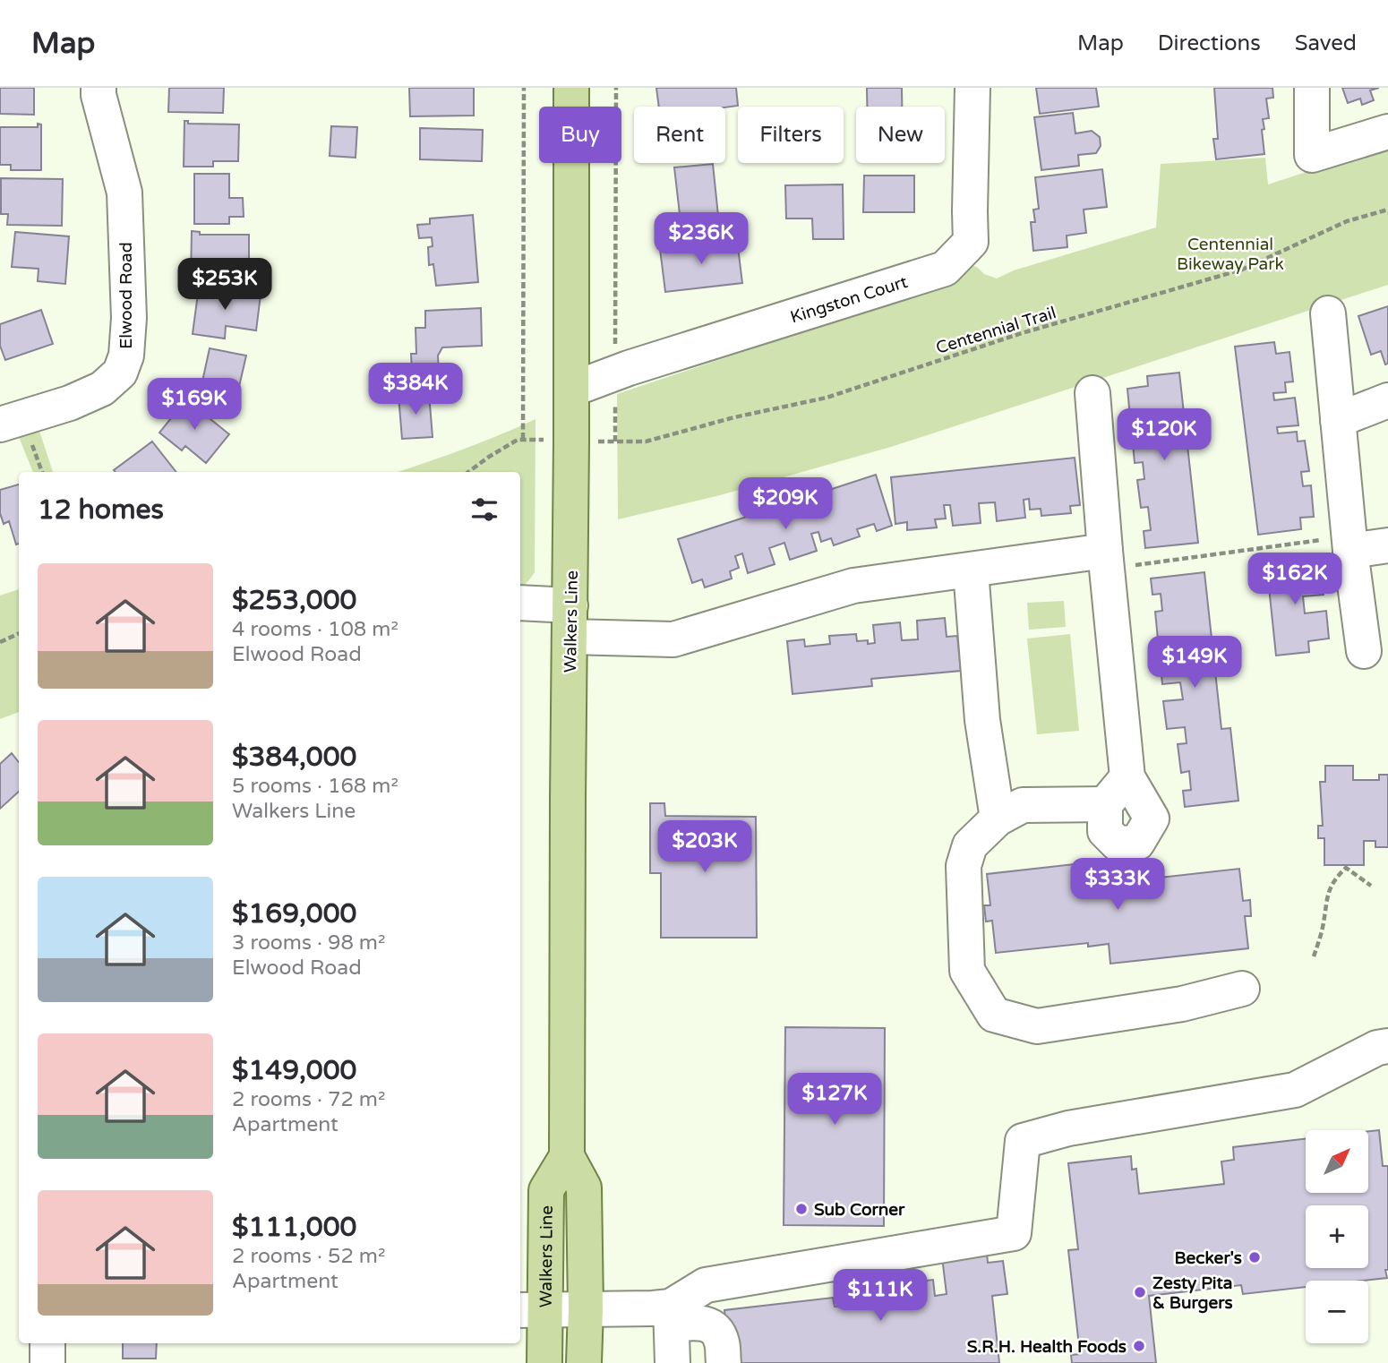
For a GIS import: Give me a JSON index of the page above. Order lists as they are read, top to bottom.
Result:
{
  "streets": {
    "main road": ["Walkers Line"],
    "street": ["Elwood Road", "Kingston Court"],
    "path": ["Centennial Trail"]
  },
  "crossings": [
    ["Kingston Court", "Walkers Line"]
  ],
  "parks": ["Centennial Bikeway Park"],
  "places": [
    "Sub Corner",
    "Becker's",
    "Zesty Pita & Burgers",
    "S.R.H. Health Foods"
  ],
  "north": "top right",
  "page": {
    "header": "Map",
    "nav": ["Map", "Directions", "Saved"],
    "chip": [
      "Buy",
      "Rent",
      "Filters",
      "New"
    ],
    "price": [
      "$236K",
      "$253K",
      "$384K",
      "$169K",
      "$120K",
      "$209K",
      "$162K",
      "$149K",
      "$203K",
      "$333K",
      "$127K",
      "$111K"
    ],
    "heading": "12 homes",
    "list": [
      {
        "name": "$253,000",
        "note": "4 rooms · 108 m² · Elwood Road"
      },
      {
        "name": "$384,000",
        "note": "5 rooms · 168 m² · Walkers Line"
      },
      {
        "name": "$169,000",
        "note": "3 rooms · 98 m² · Elwood Road"
      },
      {
        "name": "$149,000",
        "note": "2 rooms · 72 m² · Apartment"
      },
      {
        "name": "$111,000",
        "note": "2 rooms · 52 m² · Apartment"
      }
    ],
    "map_buttons": ["+", "−"]
  }
}
